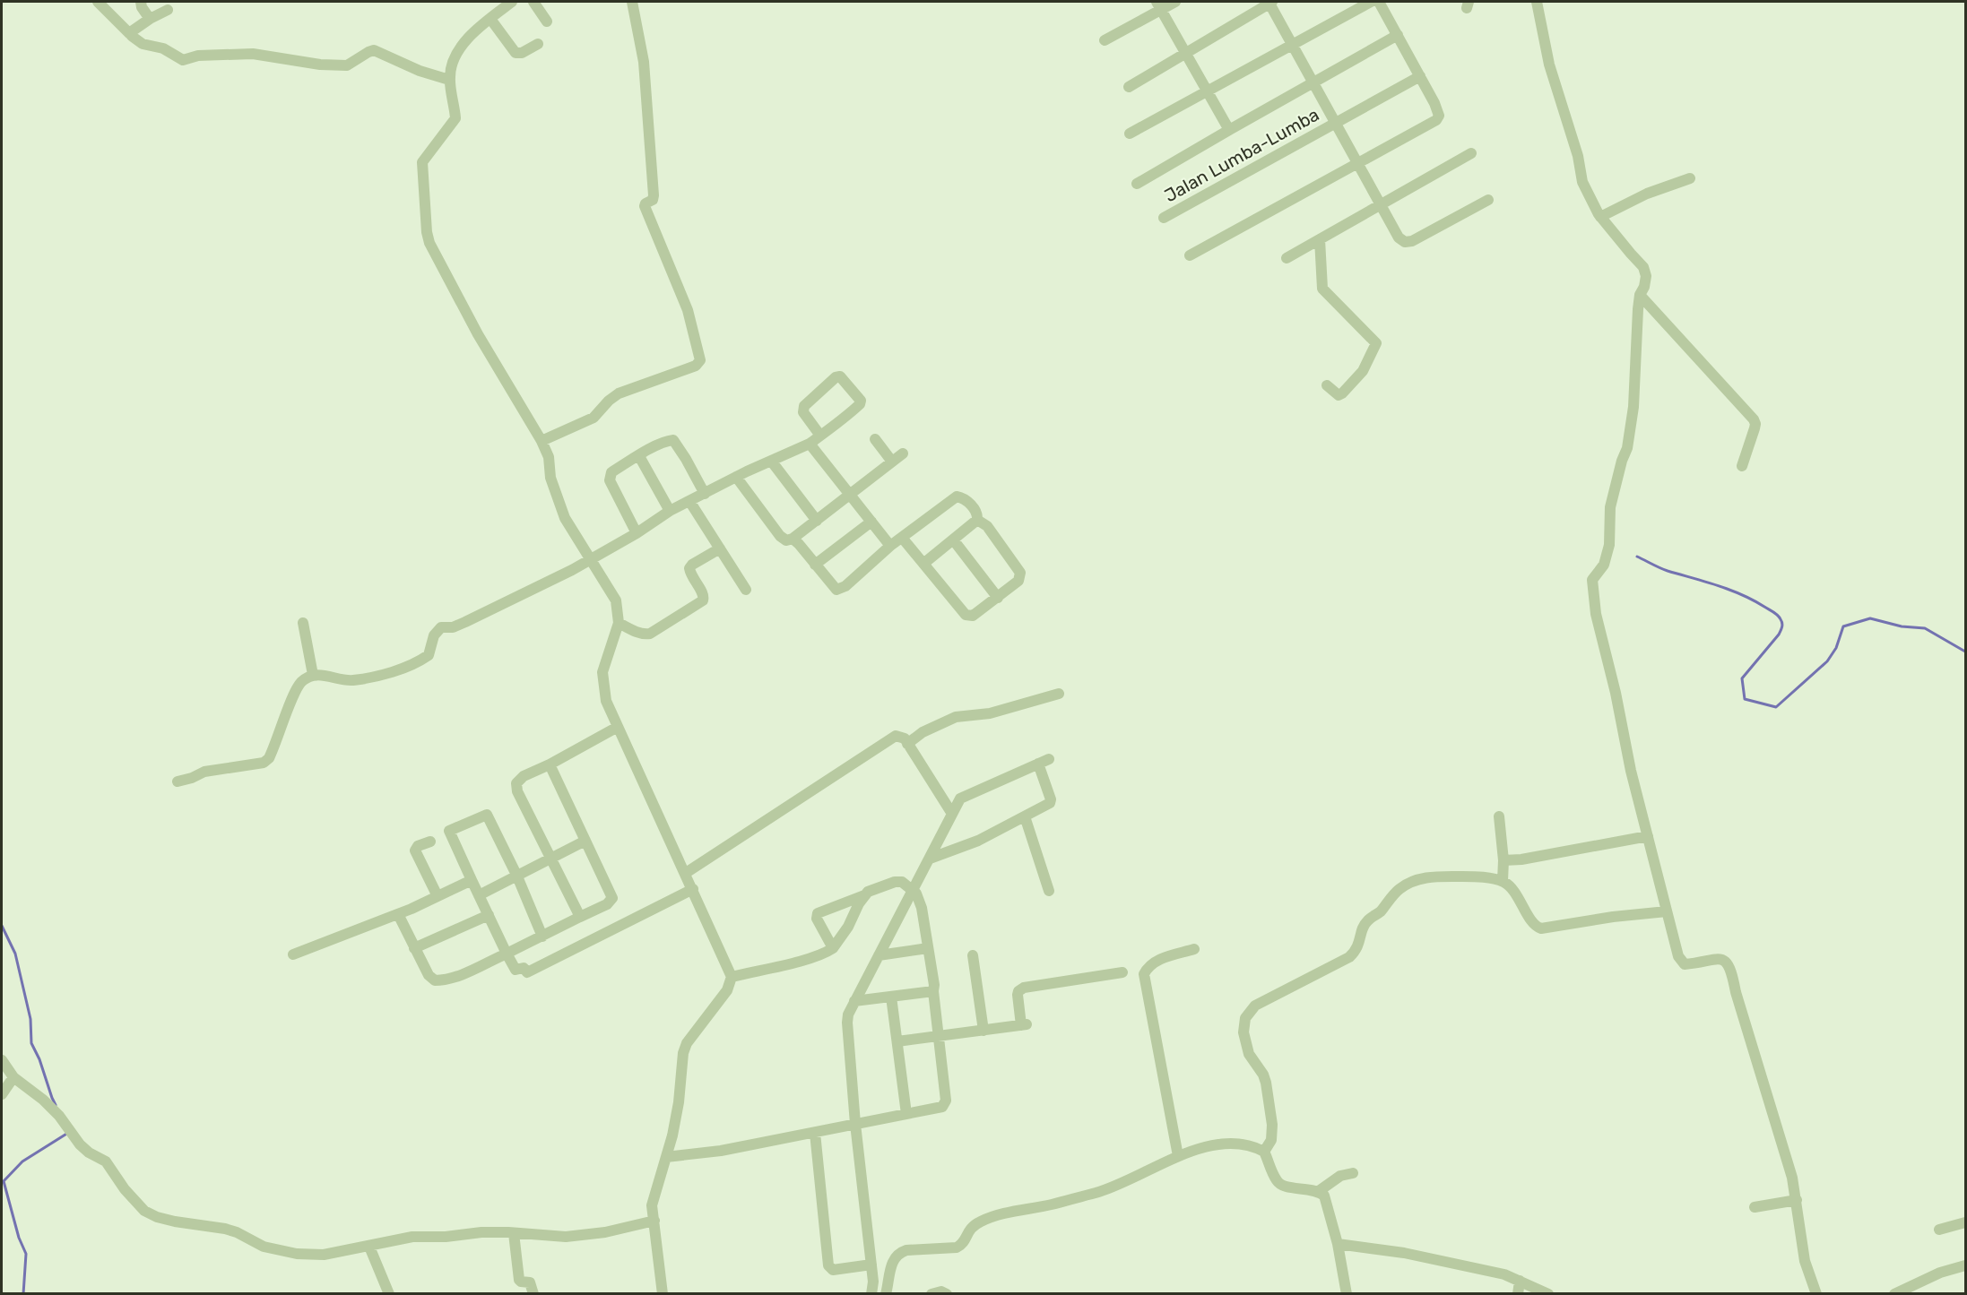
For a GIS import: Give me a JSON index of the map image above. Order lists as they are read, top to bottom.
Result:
{
  "streets": {
    "street": ["Jalan Lumba-Lumba"]
  }
}
